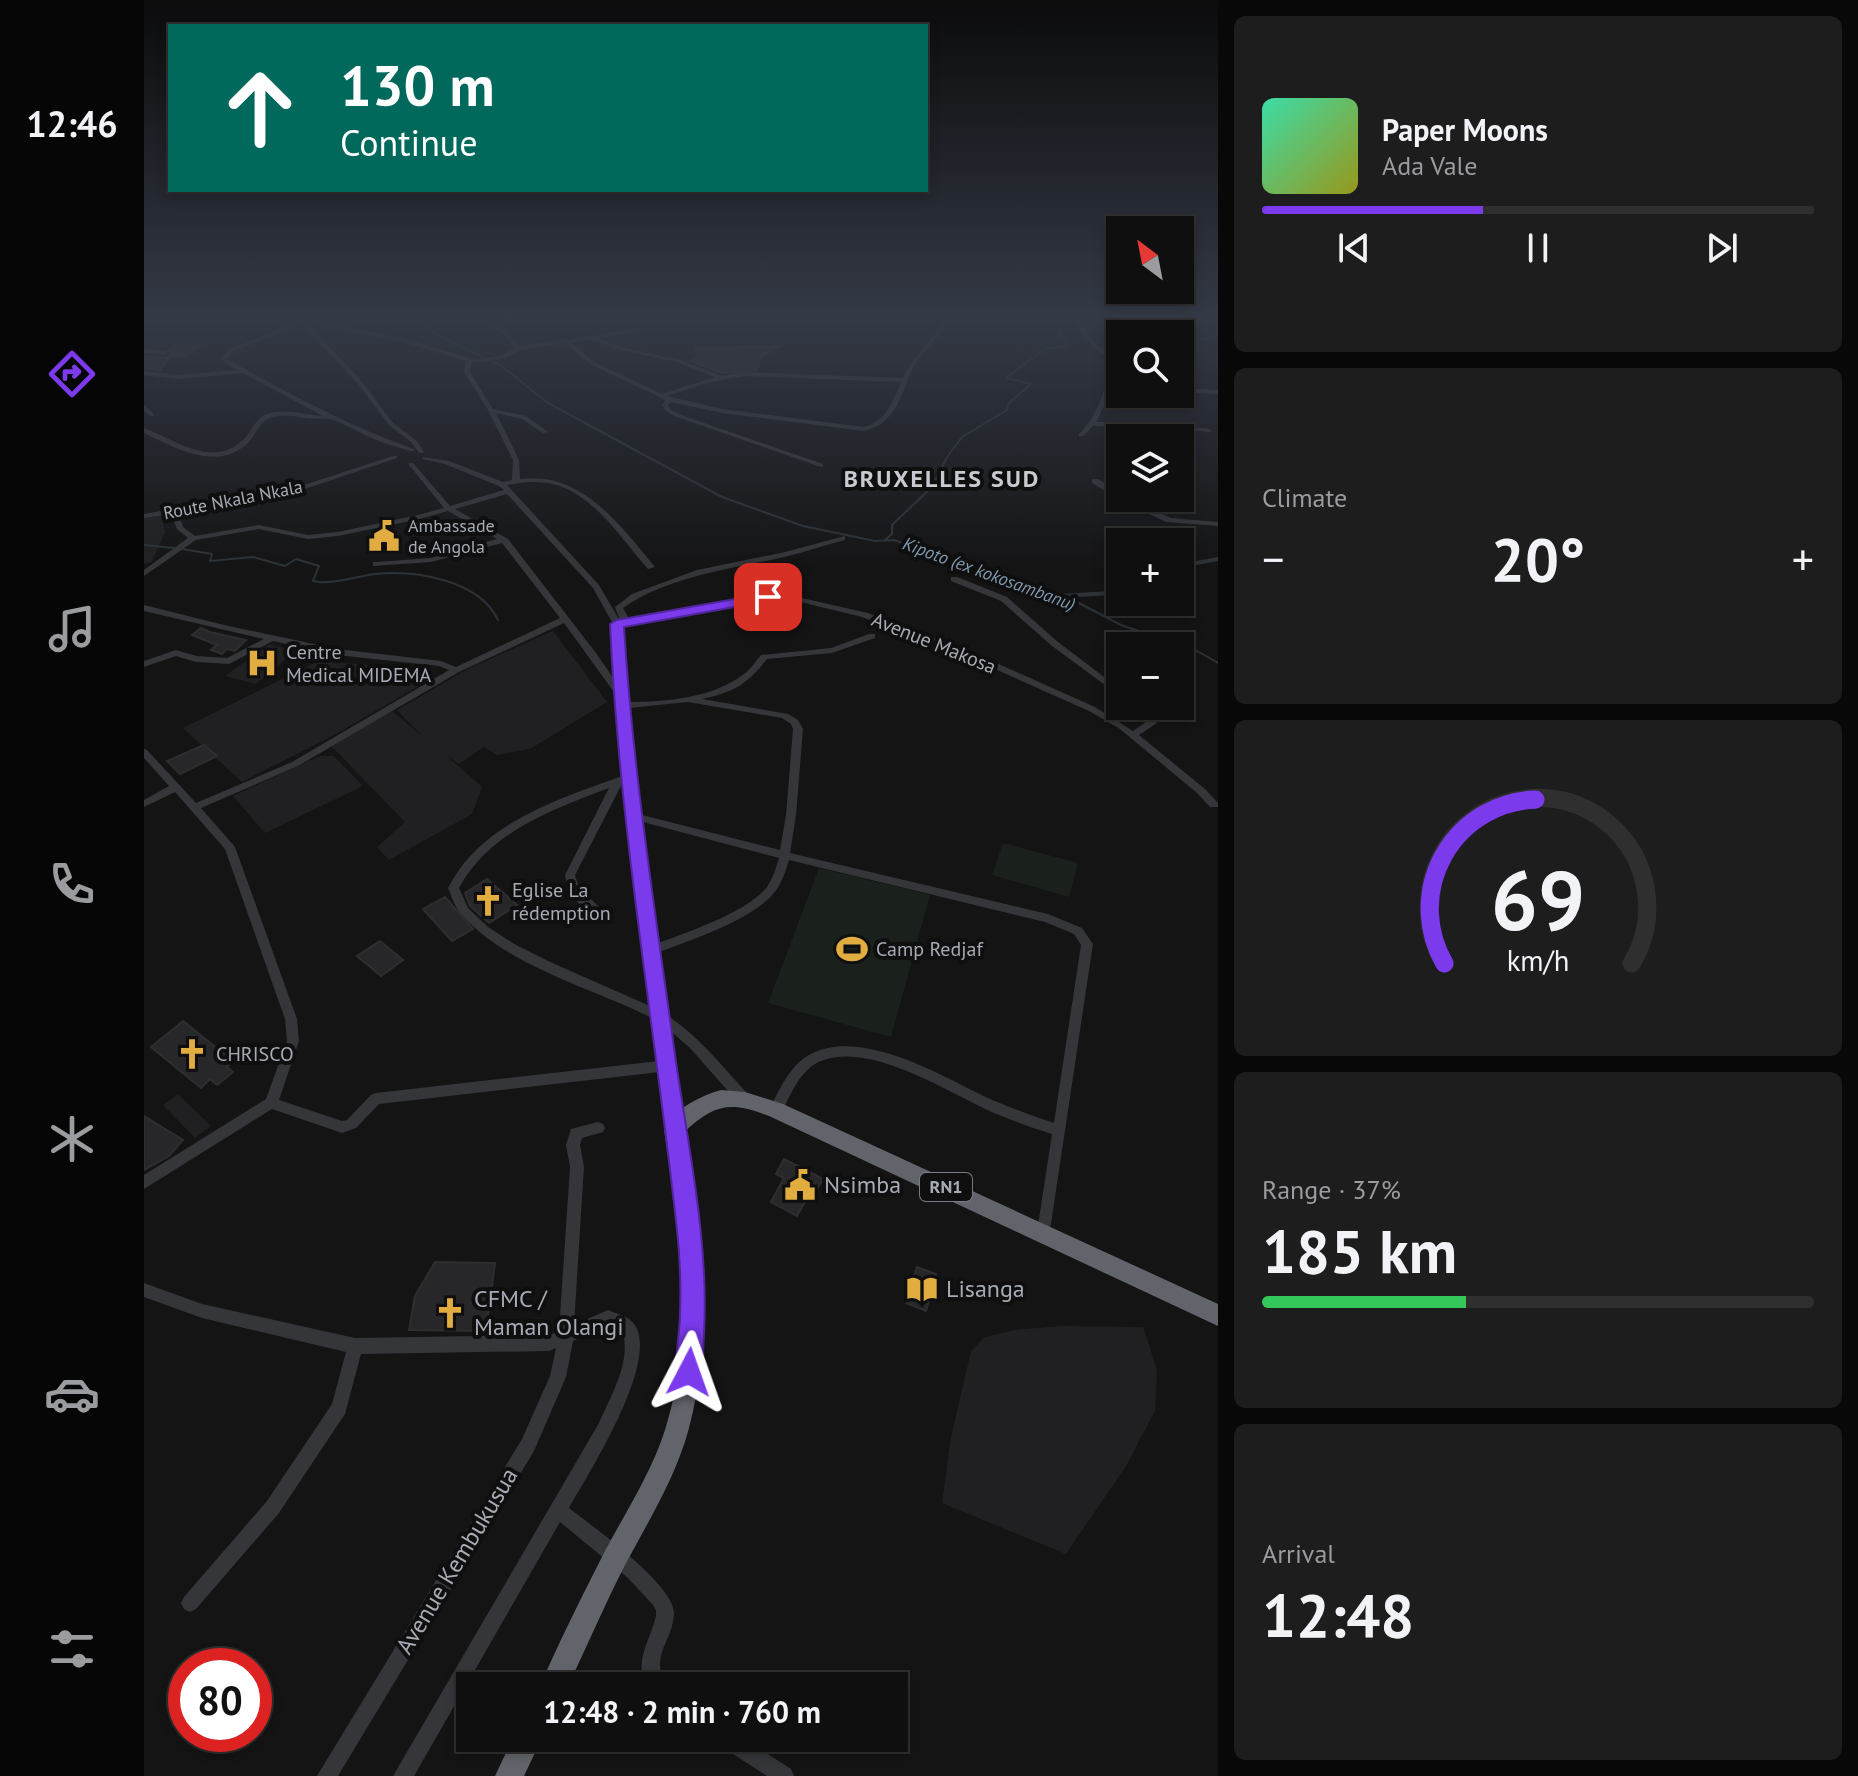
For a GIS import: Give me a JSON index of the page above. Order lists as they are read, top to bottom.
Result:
{
  "streets": {
    "highway": ["RN1"],
    "street": ["Route Nkala Nkala", "Avenue Makosa", "Avenue Kembukusua"]
  },
  "districts": ["BRUXELLES SUD"],
  "water": ["Kipoto (ex kokosambanu)"],
  "places": {
    "public building": ["Ambassade de Angola", "Nsimba"],
    "hospital": ["Centre Medical MIDEMA"],
    "church": ["Eglise La rédemption", "CHRISCO", "CFMC / Maman Olangi"],
    "sports": ["Camp Redjaf"],
    "library": ["Lisanga"]
  },
  "north": "top left",
  "page": {
    "tabs": "12:46",
    "turn": ["130 m", "Continue"],
    "song": ["Paper Moons", "Ada Vale"],
    "map_buttons": ["+", "−"],
    "tile": [
      "Climate",
      ["Range · 37%", "185 km"],
      ["Arrival", "12:48"]
    ],
    "heat": ["−", "20°", "+"],
    "limit": "80",
    "trip": "12:48 · 2 min · 760 m",
    "gauge": ["69", "km/h"]
  }
}
